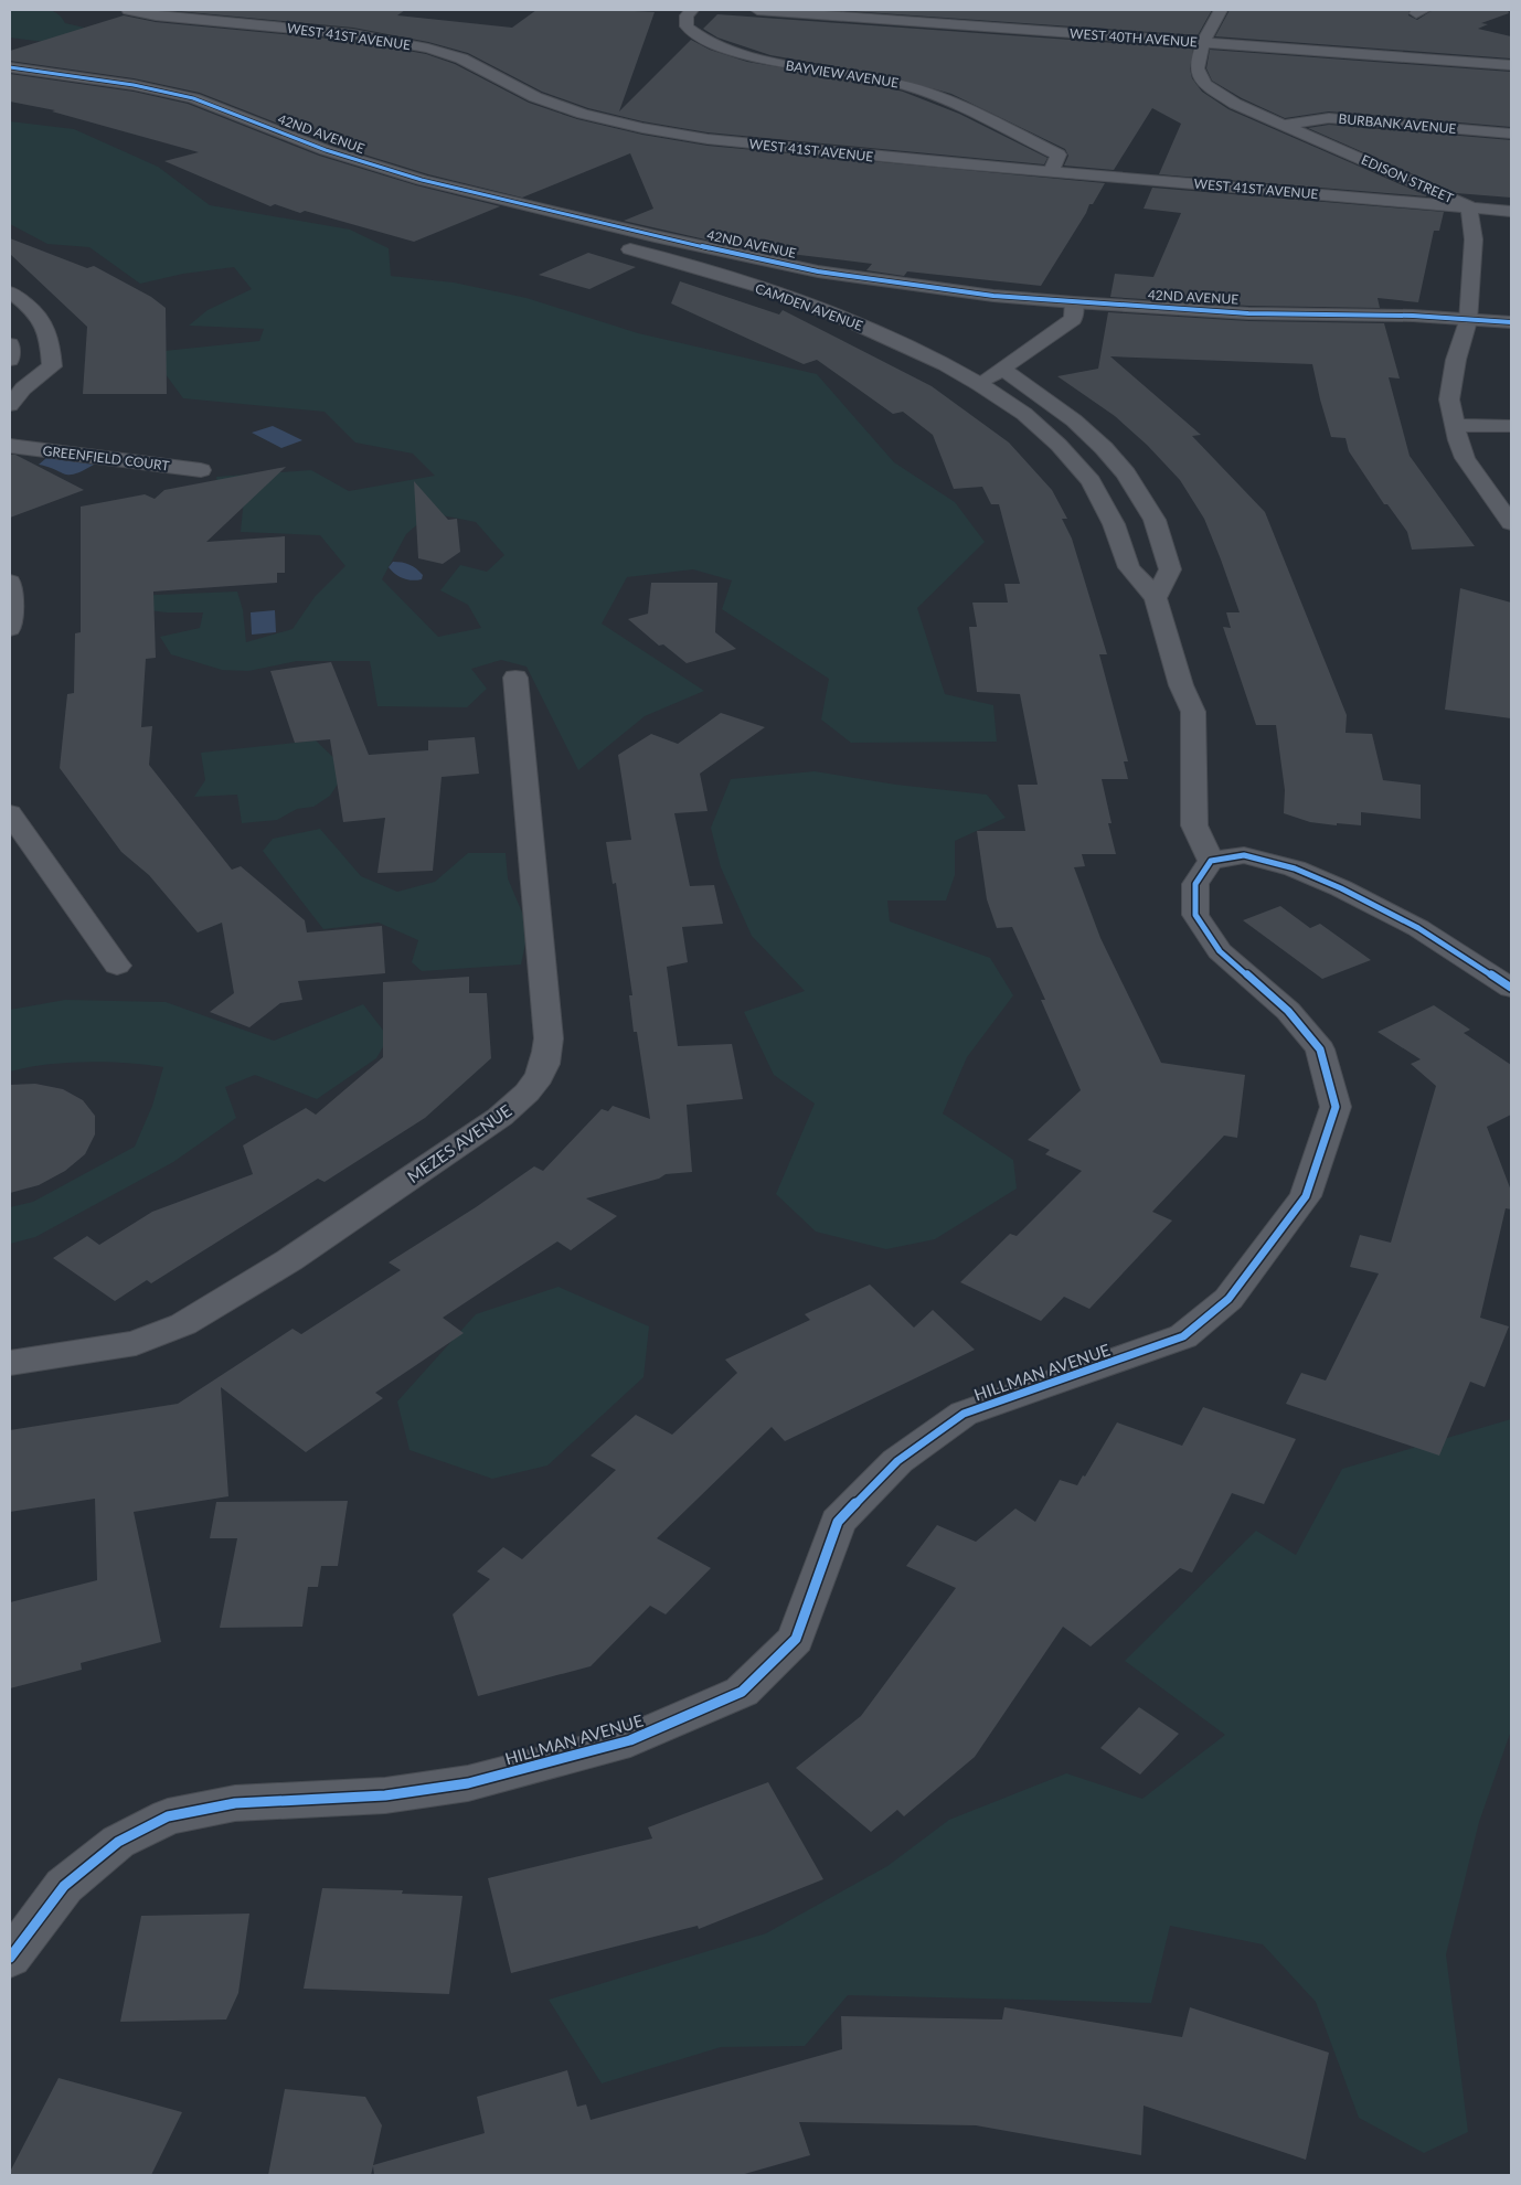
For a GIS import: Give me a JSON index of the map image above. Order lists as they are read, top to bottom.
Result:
{
  "streets": {
    "street": [
      "WEST 41ST AVENUE",
      "WEST 40TH AVENUE",
      "BAYVIEW AVENUE",
      "BURBANK AVENUE",
      "42ND AVENUE",
      "EDISON STREET",
      "CAMDEN AVENUE",
      "GREENFIELD COURT",
      "MEZES AVENUE",
      "HILLMAN AVENUE"
    ]
  },
  "crossings": [
    ["WEST 41ST AVENUE", "BAYVIEW AVENUE"],
    ["WEST 41ST AVENUE", "EDISON STREET"],
    ["WEST 40TH AVENUE", "EDISON STREET"],
    ["BURBANK AVENUE", "EDISON STREET"],
    ["42ND AVENUE", "EDISON STREET"],
    ["42ND AVENUE", "CAMDEN AVENUE"]
  ]
}
